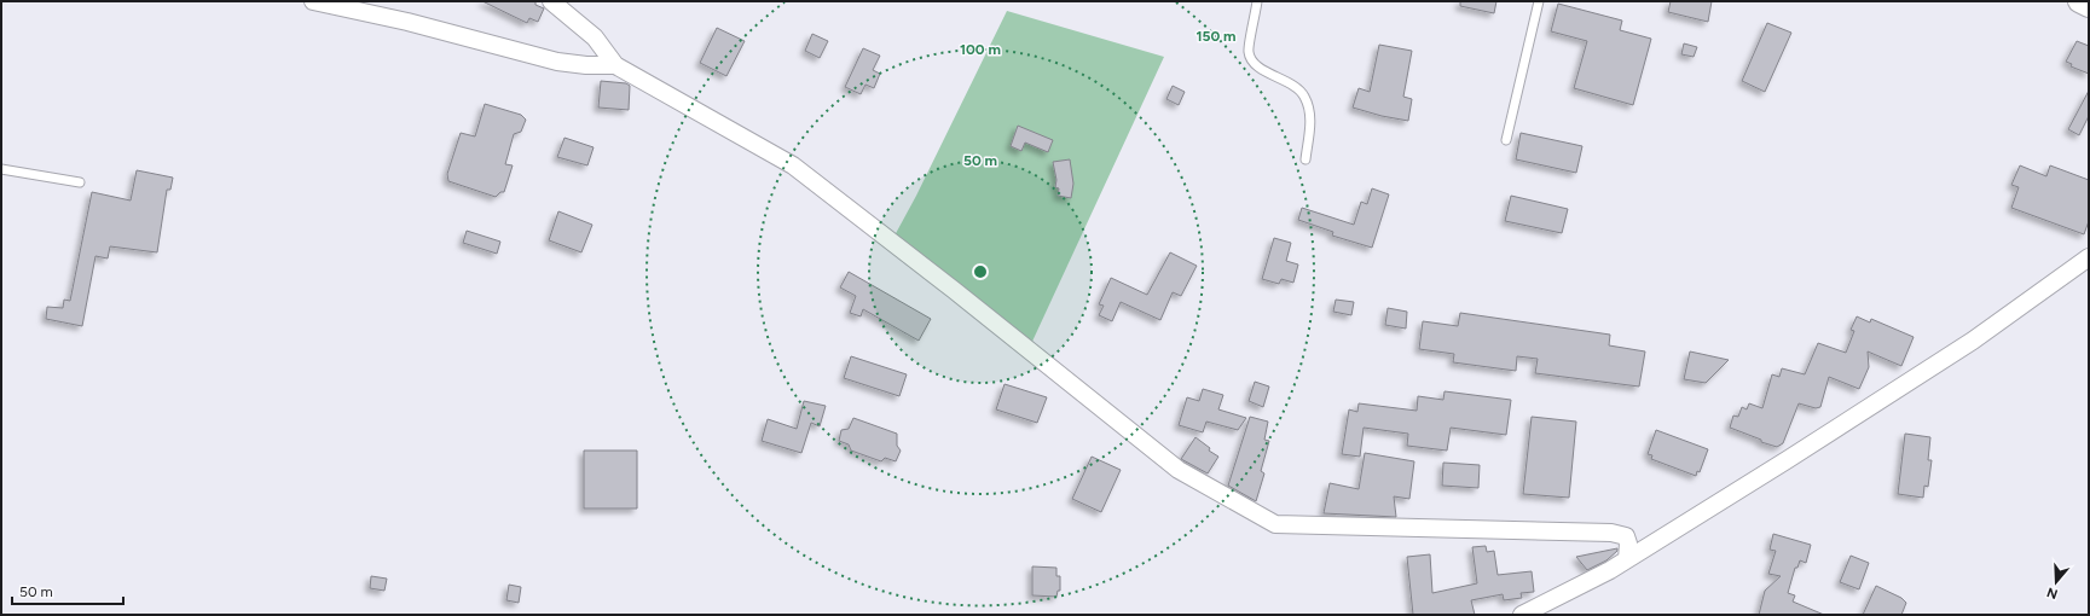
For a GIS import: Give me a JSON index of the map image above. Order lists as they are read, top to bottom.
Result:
{
  "scale_bar": "50 m",
  "north": "bottom",
  "rings": ["150 m", "100 m", "50 m"]
}
